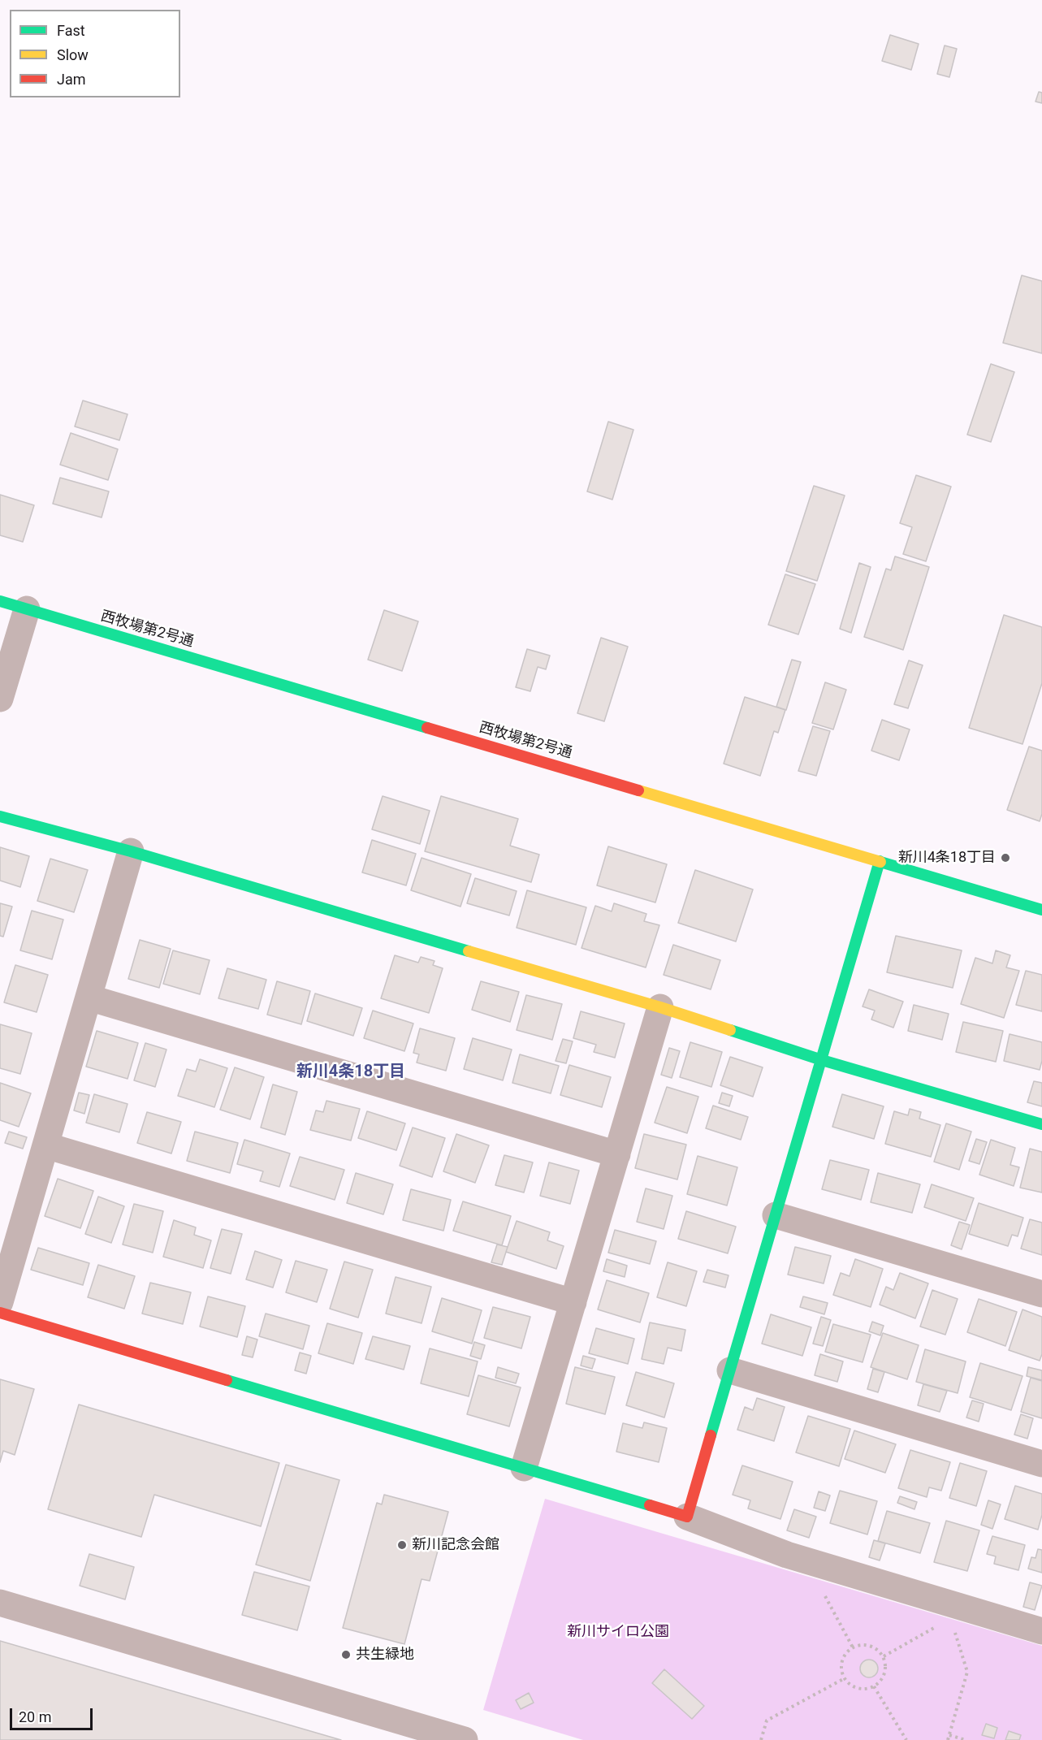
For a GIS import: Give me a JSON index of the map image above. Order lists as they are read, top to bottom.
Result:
{
  "streets": {
    "street": ["西牧場第2号通"]
  },
  "districts": ["新川4条18丁目"],
  "parks": ["新川サイロ公園"],
  "places": ["新川4条18丁目", "新川記念会館", "共生緑地"],
  "legend": ["Fast", "Slow", "Jam"],
  "scale_bar": "20 m"
}
